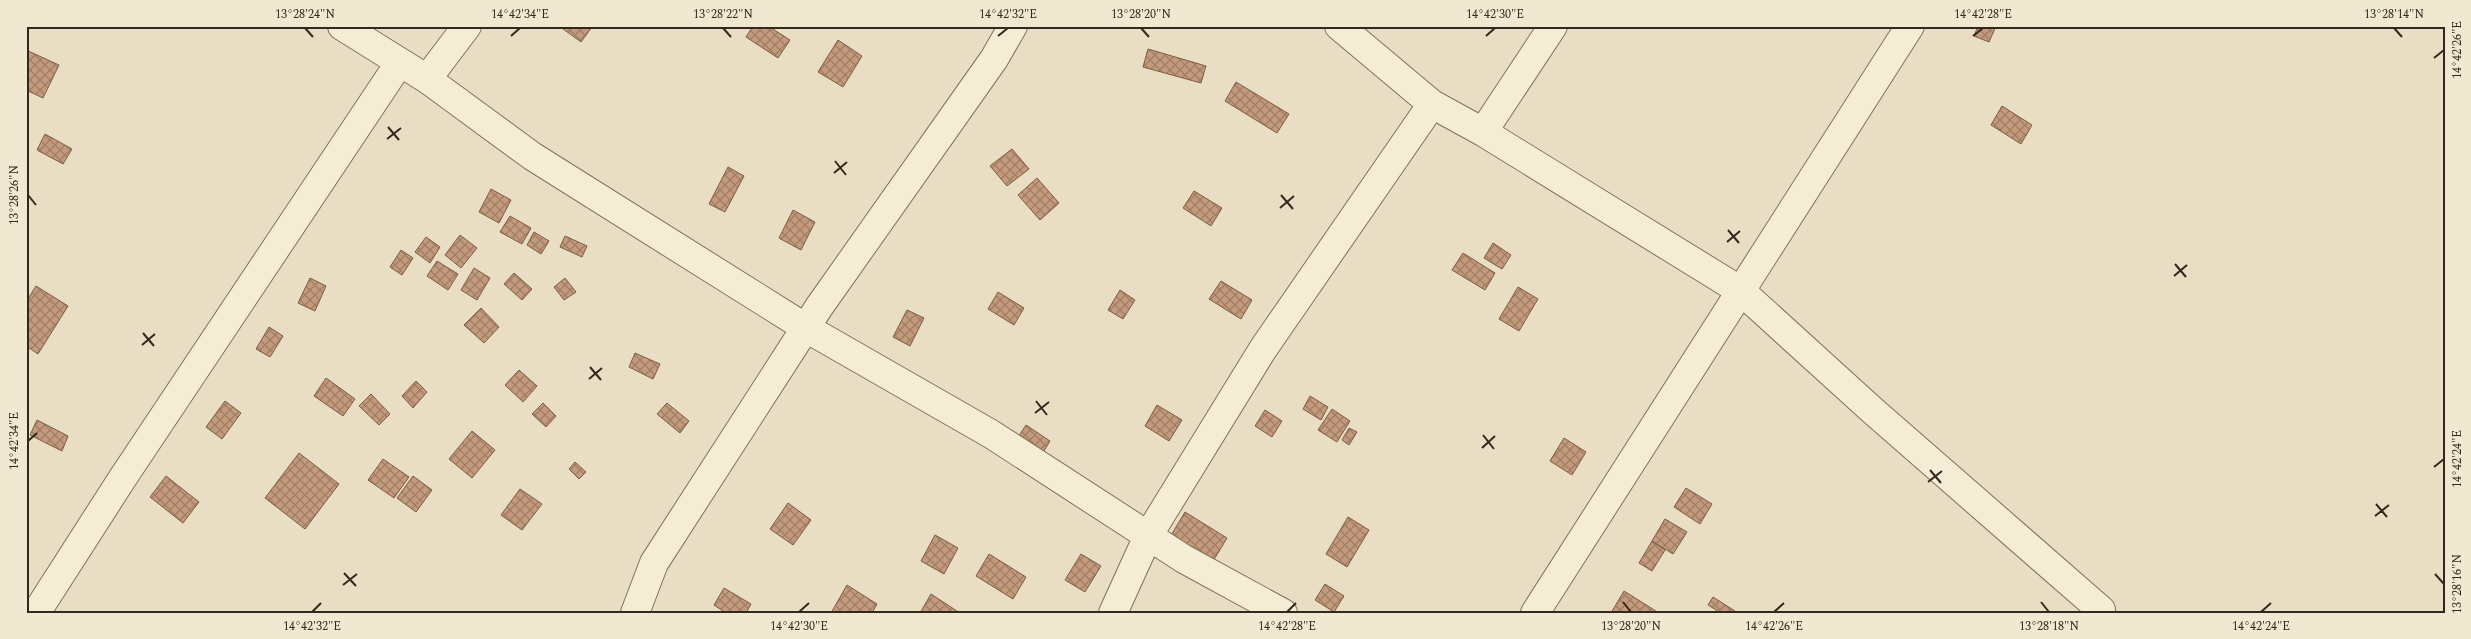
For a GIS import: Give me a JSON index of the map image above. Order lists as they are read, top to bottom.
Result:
{
  "coordinates": [
    "13°28'24\"N",
    "14°42'34\"E",
    "13°28'22\"N",
    "14°42'32\"E",
    "13°28'20\"N",
    "14°42'30\"E",
    "14°42'28\"E",
    "13°28'14\"N",
    "14°42'26\"E",
    "13°28'26\"N",
    "14°42'24\"E",
    "13°28'16\"N",
    "13°28'18\"N"
  ]
}
